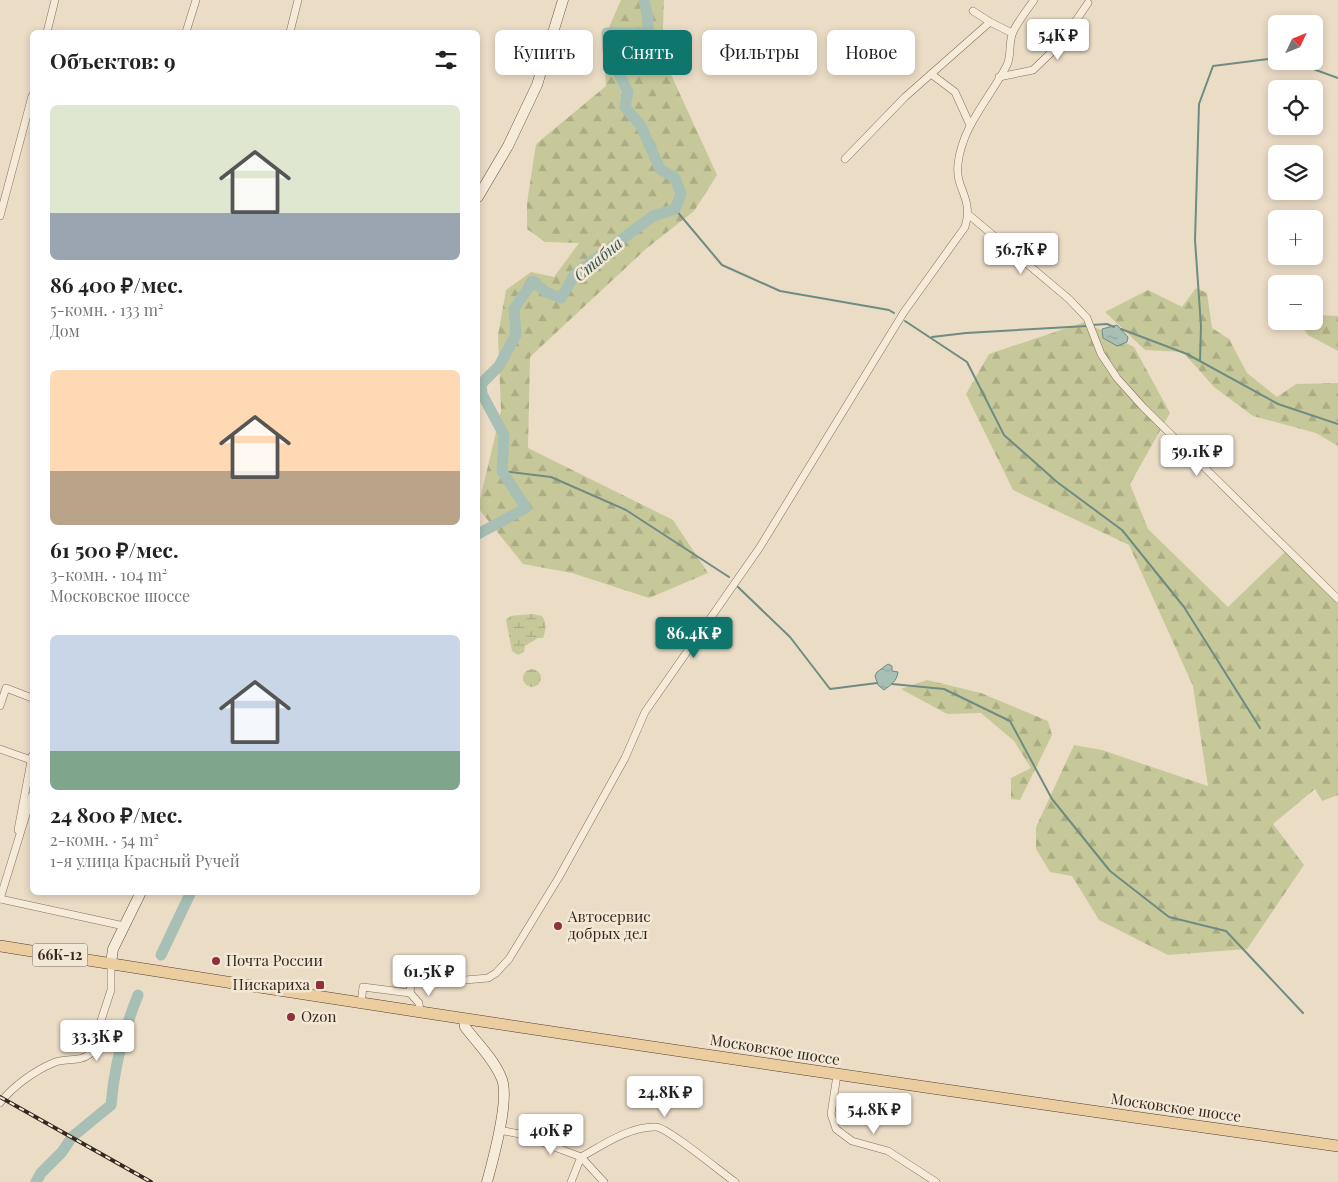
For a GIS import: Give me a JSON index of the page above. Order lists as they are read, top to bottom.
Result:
{
  "streets": {
    "main road": ["66К-12", "Московское шоссе"]
  },
  "crossings": [
    ["66К-12", "Московское шоссе"]
  ],
  "water": ["Стабна"],
  "places": {
    "other": ["Автосервис добрых дел", "Почта России", "Ozon"],
    "transit": ["Пискариха"]
  },
  "north": "top right",
  "page": {
    "map_buttons": ["+", "−"],
    "price": [
      "54K ₽",
      "56.7K ₽",
      "59.1K ₽",
      "86.4K ₽",
      "61.5K ₽",
      "33.3K ₽",
      "24.8K ₽",
      "54.8K ₽",
      "40K ₽"
    ],
    "chip": [
      "Купить",
      "Снять",
      "Фильтры",
      "Новое"
    ],
    "heading": "Объектов: 9",
    "list": [
      {
        "name": "86 400 ₽/мес.",
        "note": "5-комн. · 133 m² · Дом"
      },
      {
        "name": "61 500 ₽/мес.",
        "note": "3-комн. · 104 m² · Московское шоссе"
      },
      {
        "name": "24 800 ₽/мес.",
        "note": "2-комн. · 54 m² · 1-я улица Красный Ручей"
      }
    ]
  }
}
